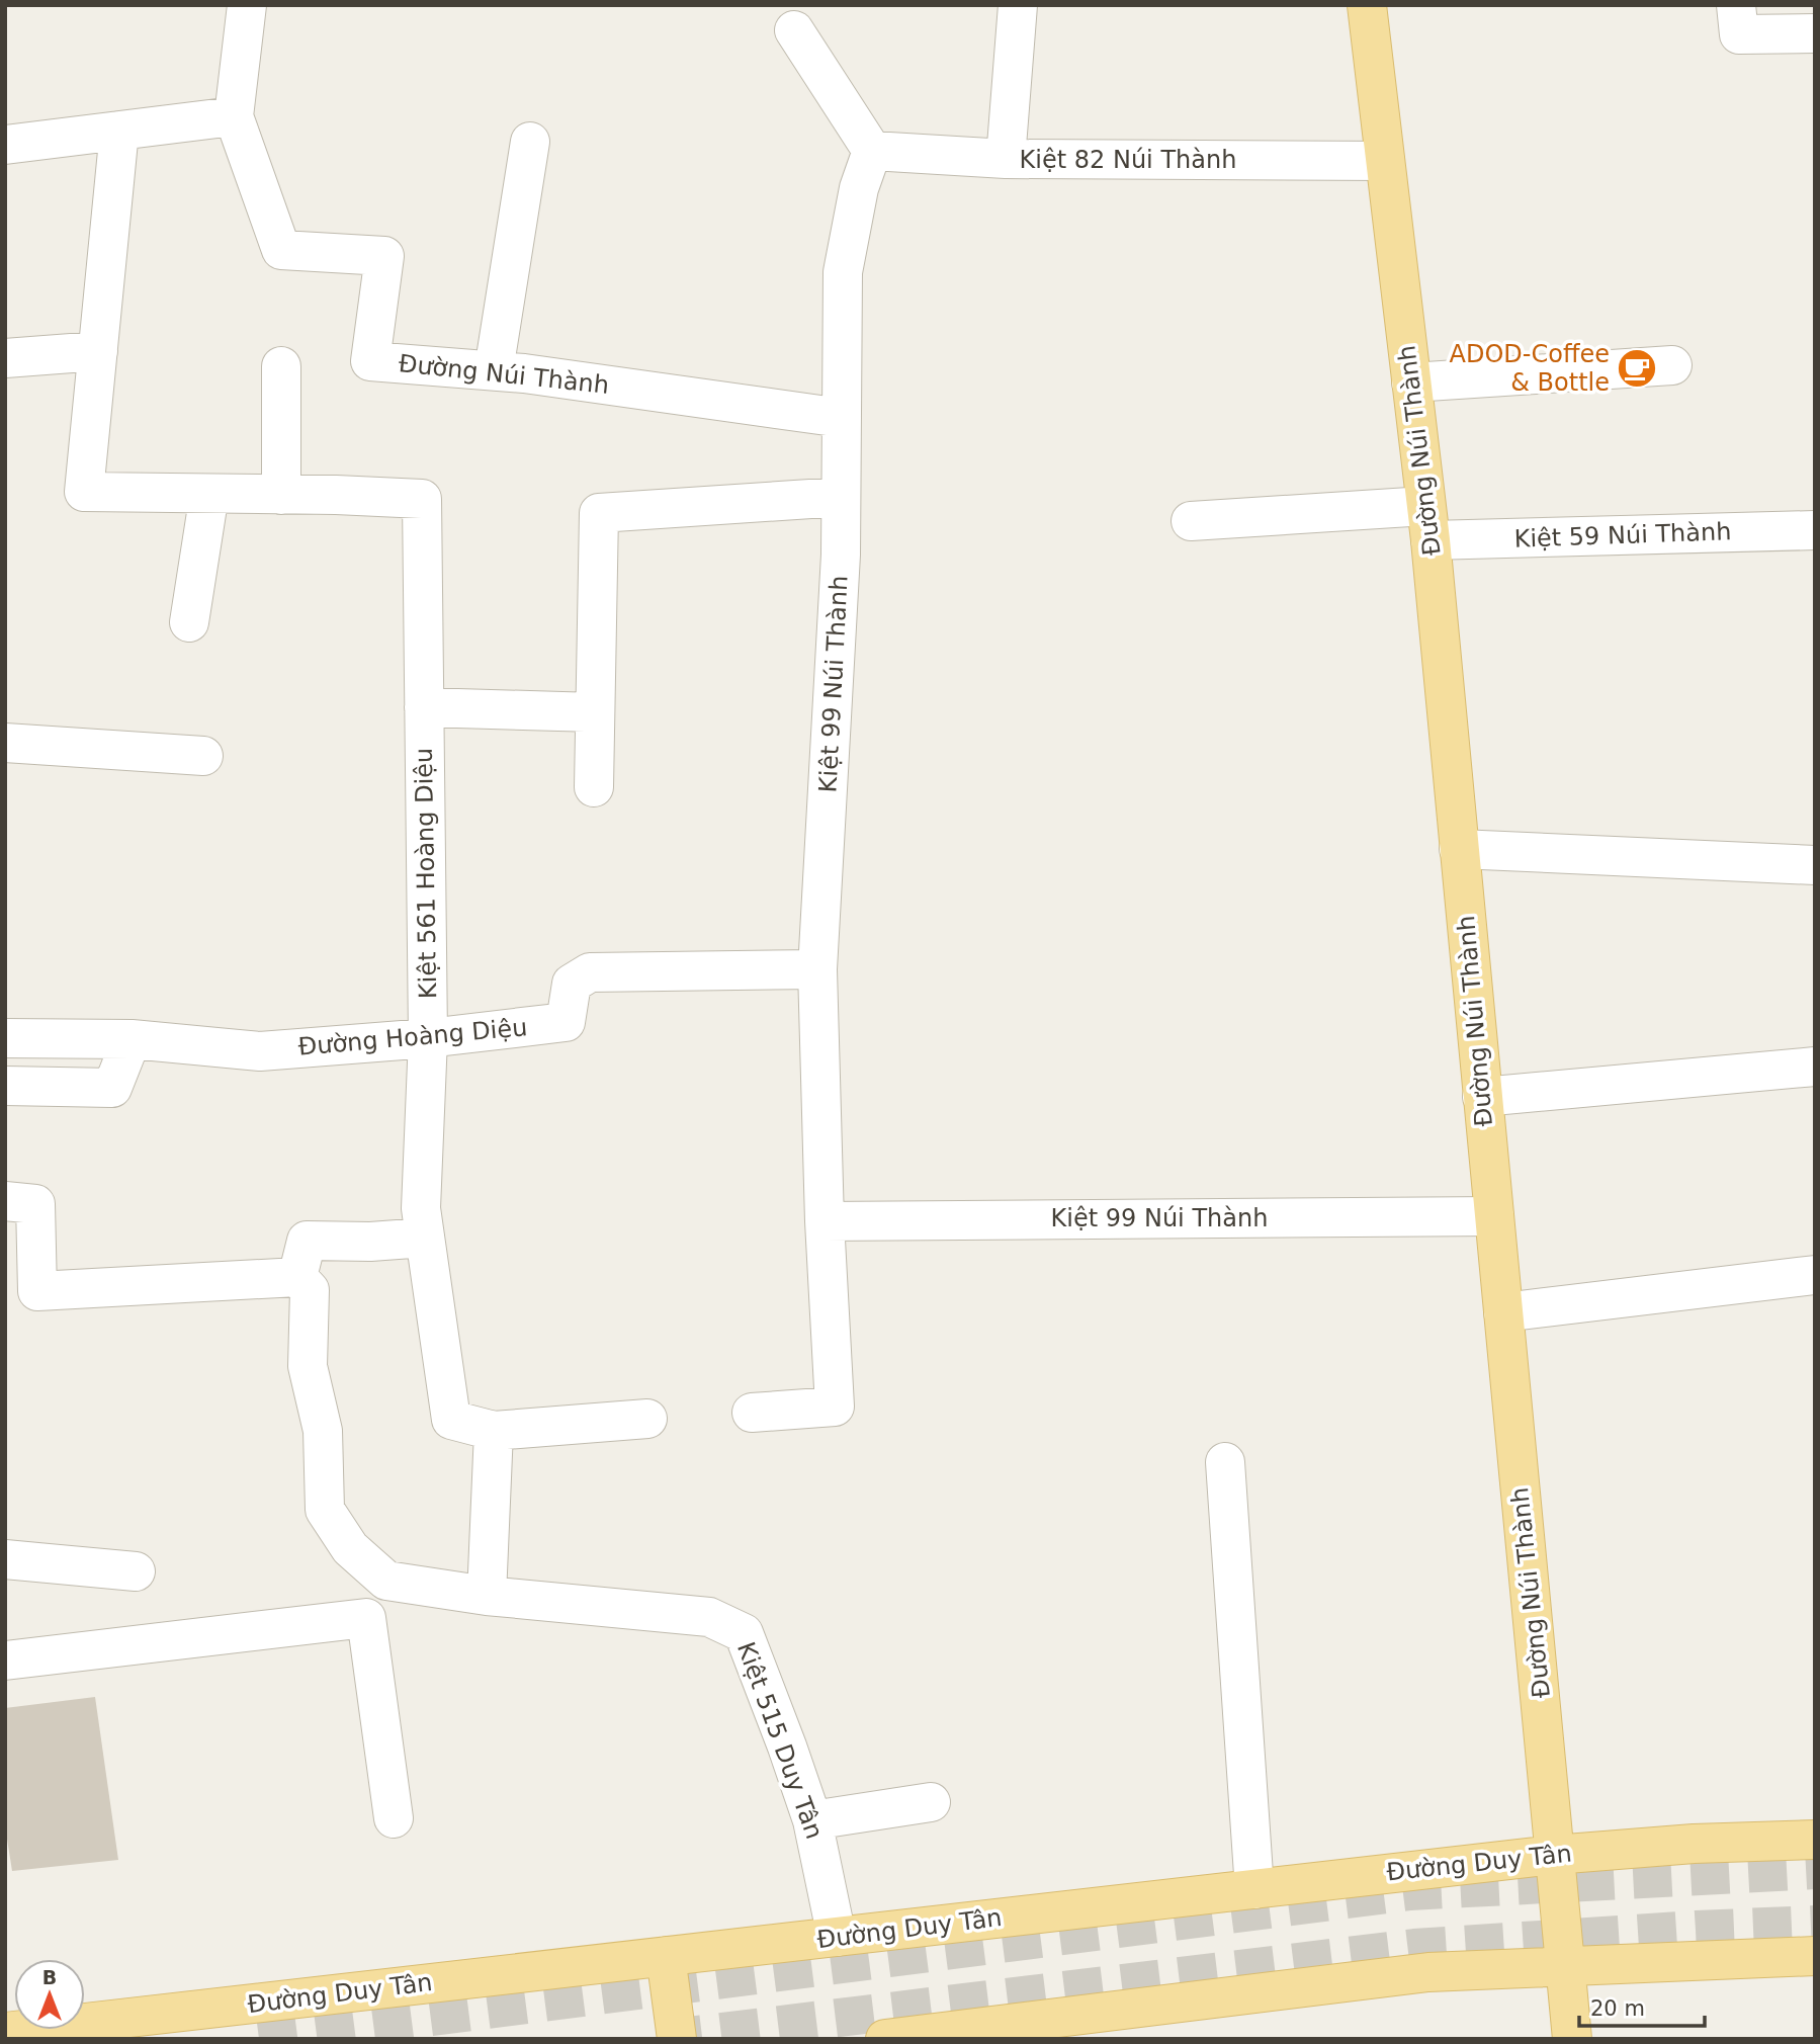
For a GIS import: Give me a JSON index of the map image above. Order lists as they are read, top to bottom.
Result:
{
  "streets": {
    "main road": ["Đường Núi Thành", "Đường Duy Tân"],
    "street": [
      "Kiệt 82 Núi Thành",
      "Kiệt 59 Núi Thành",
      "Kiệt 99 Núi Thành",
      "Kiệt 561 Hoàng Diệu",
      "Đường Hoàng Diệu",
      "Kiệt 515 Duy Tân"
    ]
  },
  "crossings": [
    ["Kiệt 82 Núi Thành", "Đường Núi Thành"],
    ["Kiệt 82 Núi Thành", "Kiệt 99 Núi Thành"],
    ["Đường Núi Thành", "Kiệt 59 Núi Thành"],
    ["Đường Núi Thành", "Kiệt 99 Núi Thành"],
    ["Đường Núi Thành", "Đường Duy Tân"],
    ["Kiệt 99 Núi Thành", "Đường Hoàng Diệu"],
    ["Kiệt 561 Hoàng Diệu", "Đường Hoàng Diệu"],
    ["Kiệt 515 Duy Tân", "Đường Duy Tân"]
  ],
  "places": {
    "cafe": ["ADOD-Coffee & Bottle"]
  },
  "scale_bar": "20 m",
  "north": "top"
}
